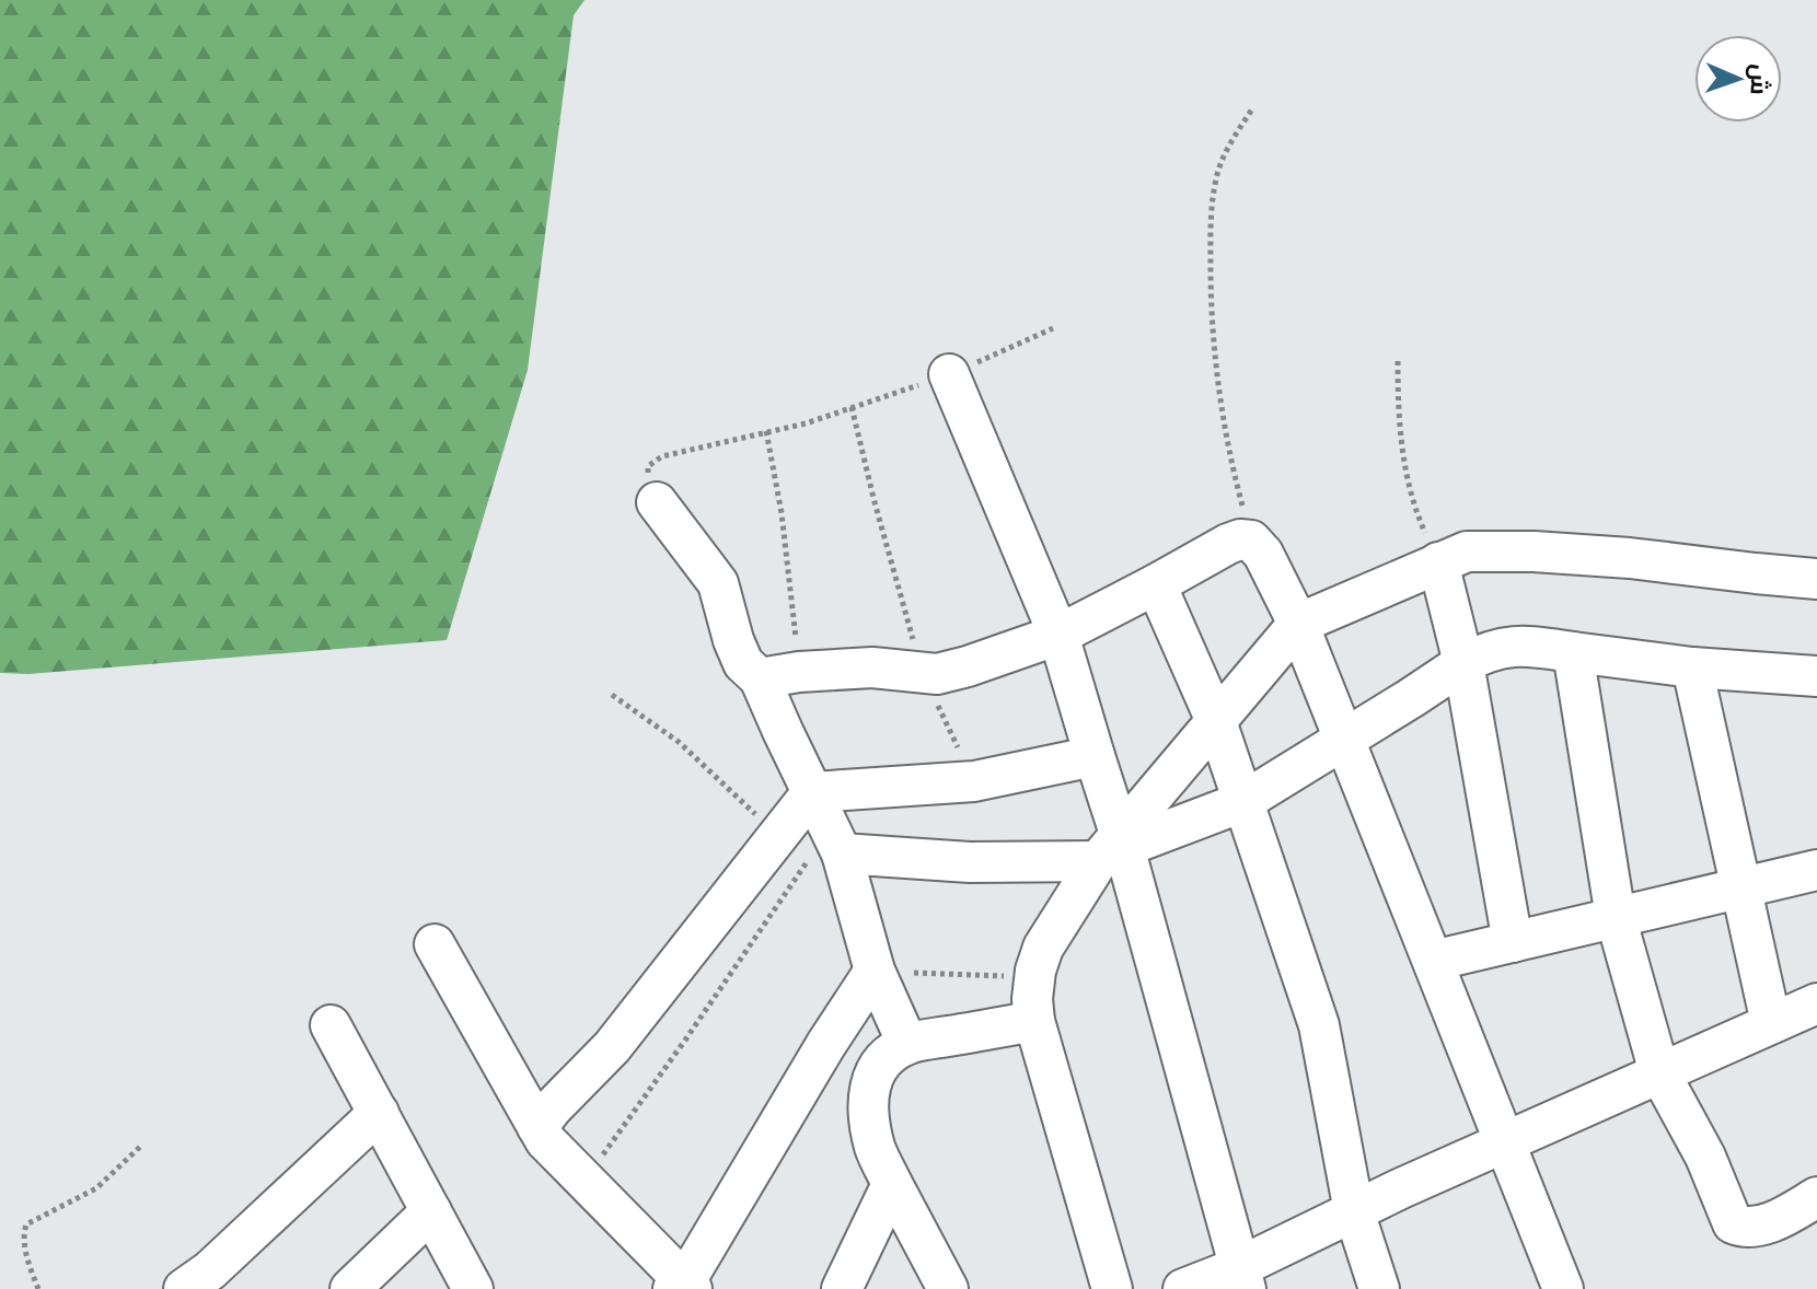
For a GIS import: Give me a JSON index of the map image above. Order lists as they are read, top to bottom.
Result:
{
  "north": "right"
}
